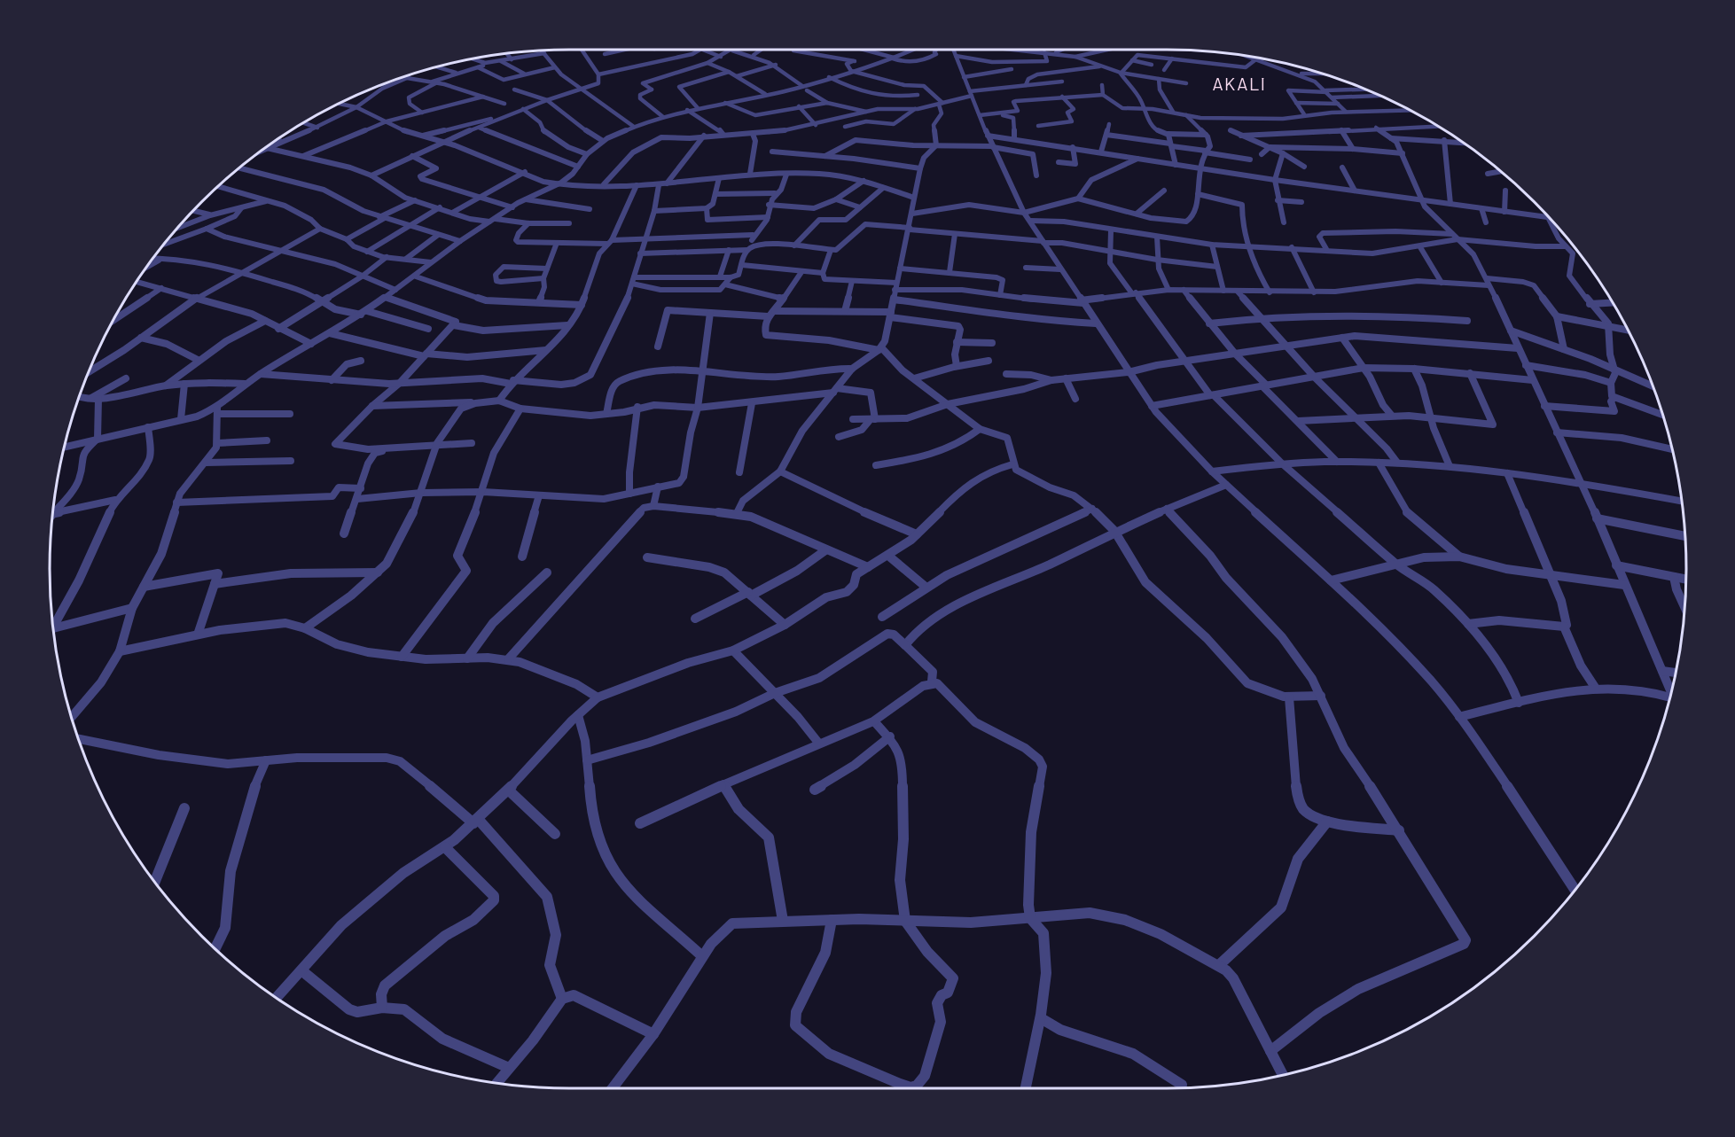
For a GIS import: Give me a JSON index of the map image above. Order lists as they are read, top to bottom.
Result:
{
  "districts": ["AKALI"]
}
